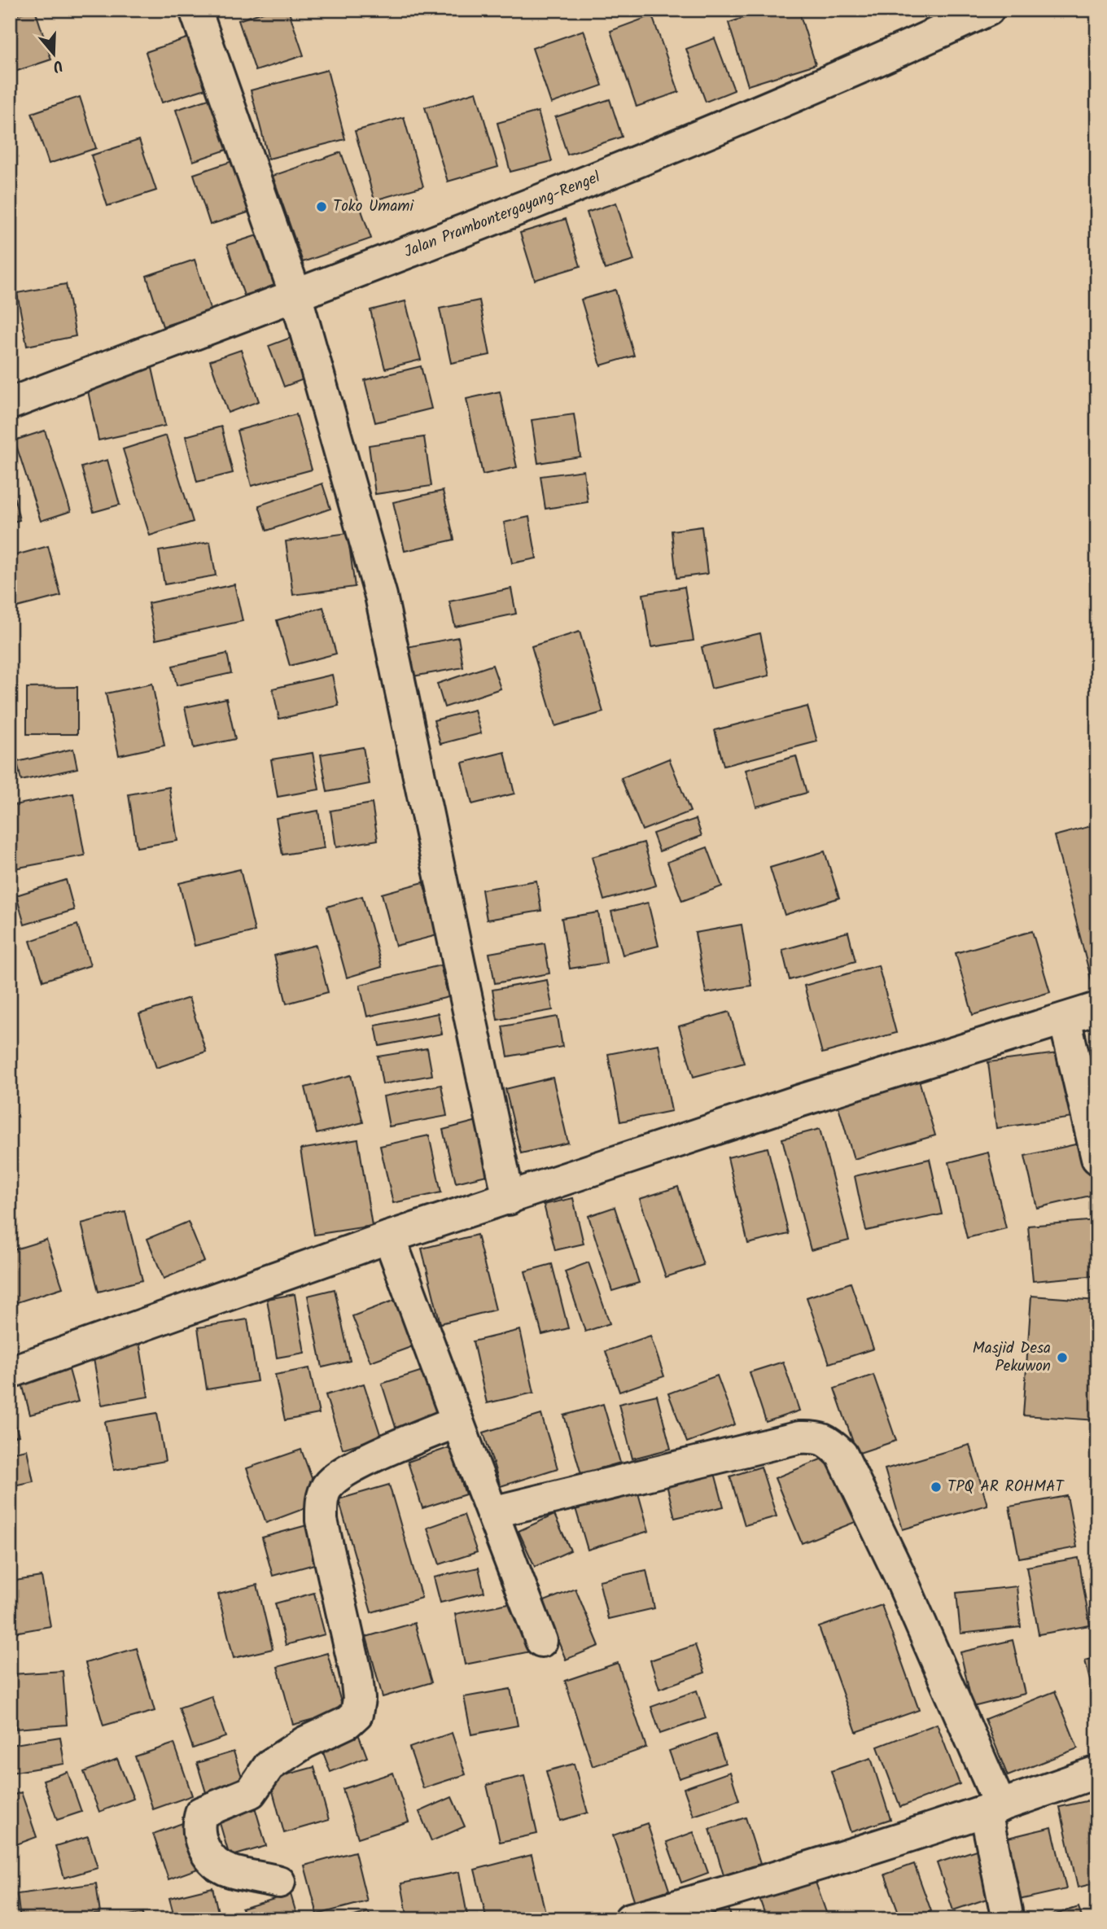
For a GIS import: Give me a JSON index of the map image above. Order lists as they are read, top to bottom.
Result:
{
  "streets": {
    "street": ["Jalan Prambontergayang-Rengel"]
  },
  "places": ["Toko Umami", "Masjid Desa Pekuwon", "TPQ AR ROHMAT"],
  "north": "bottom"
}
